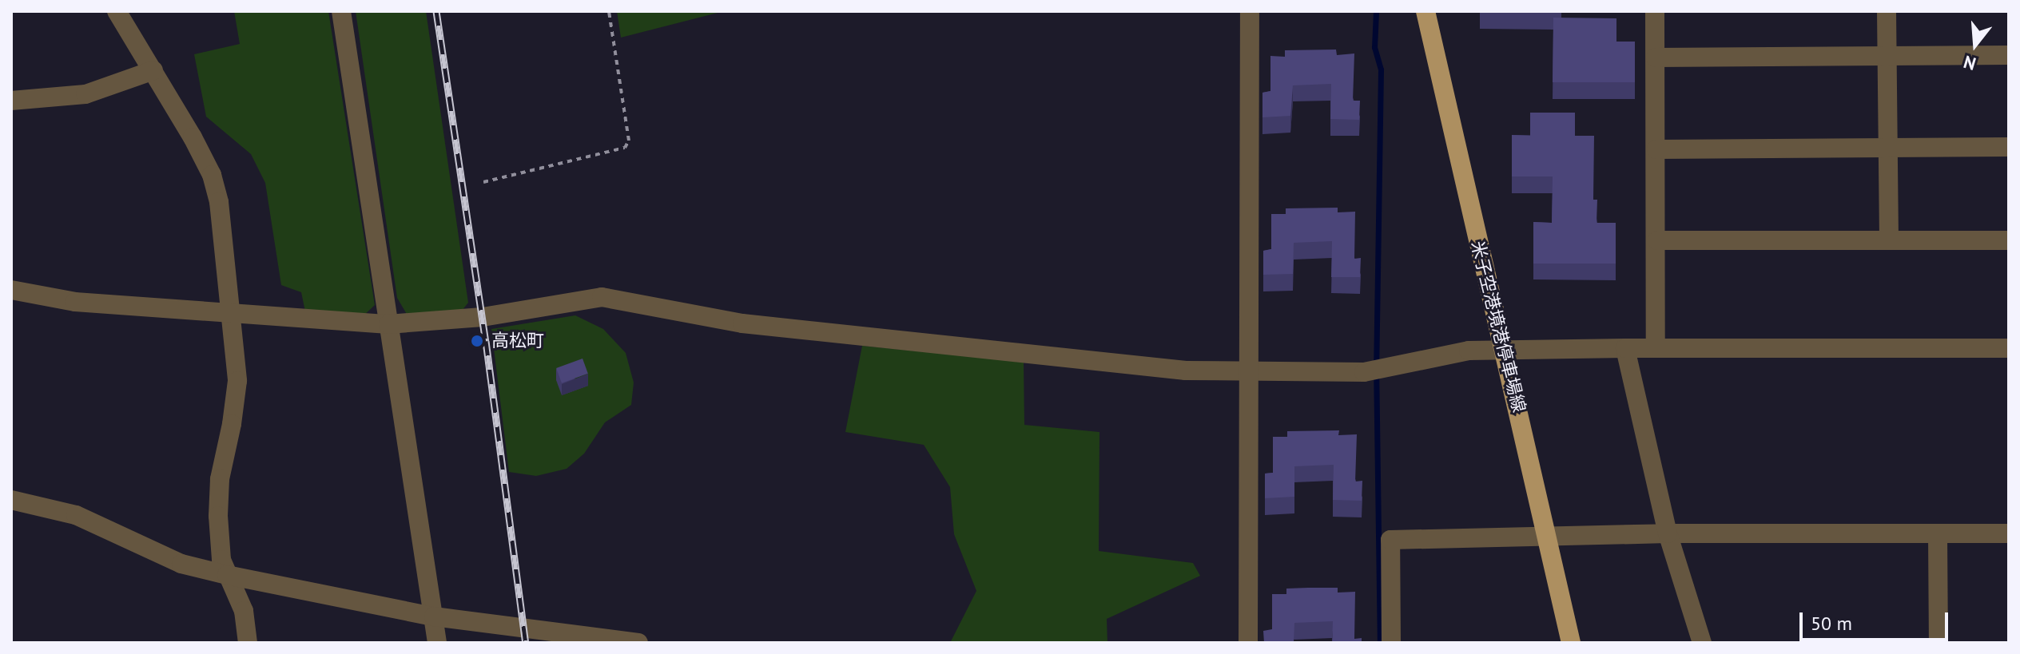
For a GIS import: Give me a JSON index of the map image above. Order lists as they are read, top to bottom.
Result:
{
  "streets": {
    "main road": ["米子空港境港停車場線"]
  },
  "places": ["高松町"],
  "scale_bar": "50 m",
  "north": "bottom"
}
